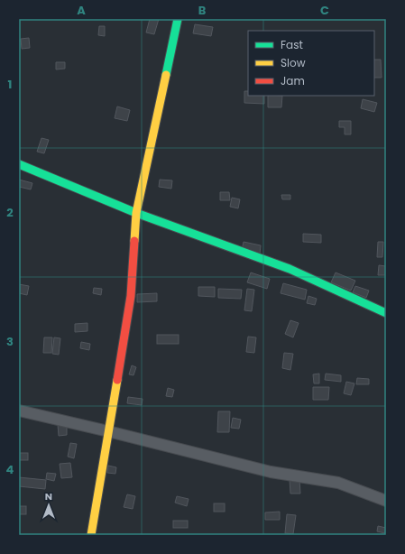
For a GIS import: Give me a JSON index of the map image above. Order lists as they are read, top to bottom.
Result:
{
  "legend": ["Fast", "Slow", "Jam"],
  "north": "top",
  "grid": {
    "columns": ["A", "B", "C"],
    "rows": [
      "1",
      "2",
      "3",
      "4"
    ]
  }
}
